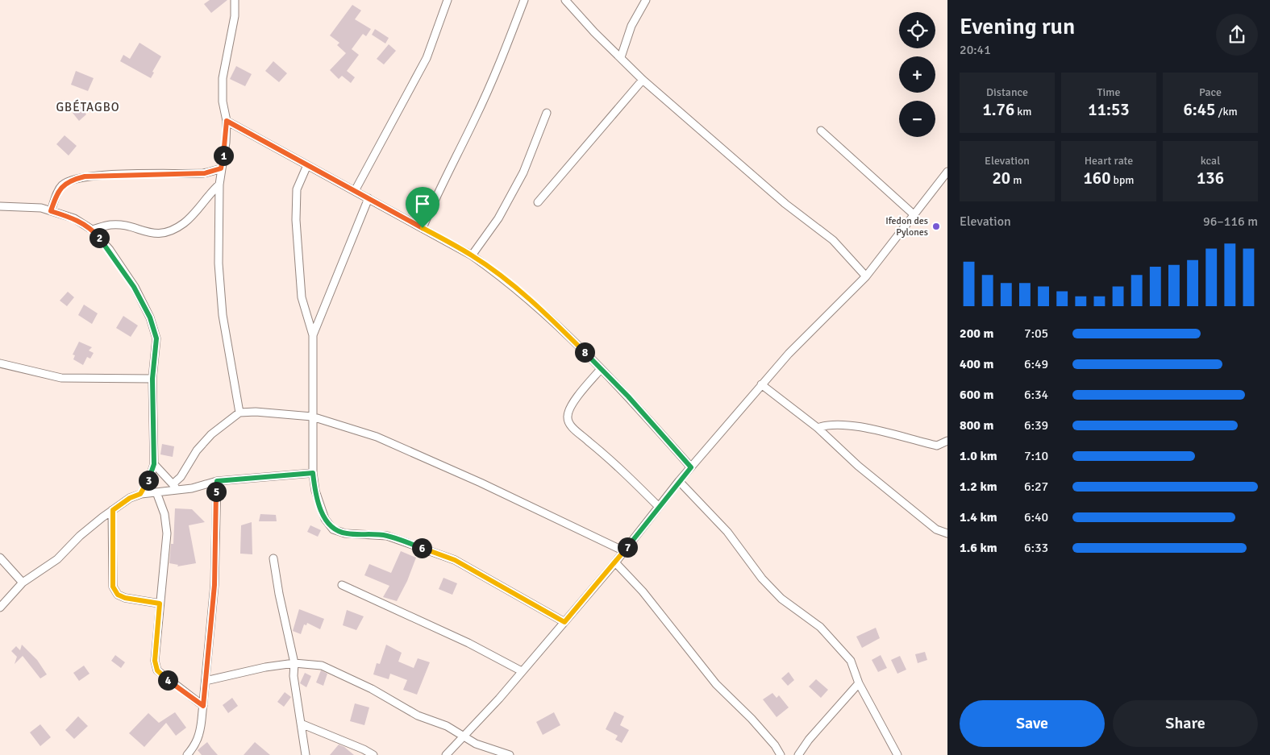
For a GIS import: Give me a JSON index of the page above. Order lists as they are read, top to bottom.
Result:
{
  "districts": ["GBÉTAGBO"],
  "places": ["Ifedon des Pylones"],
  "page": {
    "heading": ["Evening run", "20:41"],
    "map_buttons": ["+", "−"],
    "stats": [
      ["Distance", "1.76 km"],
      ["Time", "11:53"],
      ["Pace", "6:45 /km"],
      ["Elevation", "20 m"],
      ["Heart rate", "160 bpm"],
      ["kcal", "136"]
    ],
    "pins": [
      "1",
      "2",
      "8",
      "3",
      "5",
      "7",
      "6",
      "4"
    ],
    "chart": ["Elevation", "96–116 m"],
    "list": [
      {
        "name": "200 m",
        "note": "7:05"
      },
      {
        "name": "400 m",
        "note": "6:49"
      },
      {
        "name": "600 m",
        "note": "6:34"
      },
      {
        "name": "800 m",
        "note": "6:39"
      },
      {
        "name": "1.0 km",
        "note": "7:10"
      },
      {
        "name": "1.2 km",
        "note": "6:27"
      },
      {
        "name": "1.4 km",
        "note": "6:40"
      },
      {
        "name": "1.6 km",
        "note": "6:33"
      }
    ],
    "buttons": ["Save", "Share"]
  }
}
